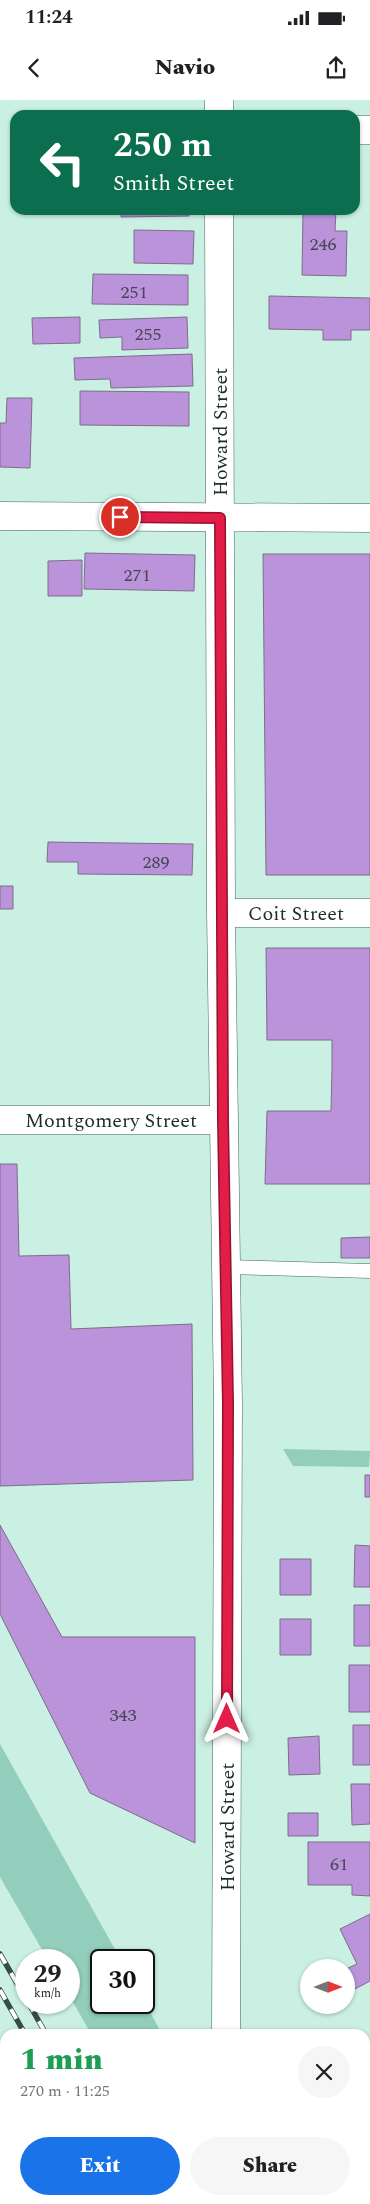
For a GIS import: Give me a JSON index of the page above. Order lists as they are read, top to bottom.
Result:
{
  "streets": {
    "street": ["Howard Street", "Coit Street", "Montgomery Street"]
  },
  "crossings": [
    ["Howard Street", "Coit Street"],
    ["Howard Street", "Montgomery Street"]
  ],
  "house_numbers": [
    "246",
    "251",
    "255",
    "271",
    "289",
    "343",
    "61"
  ],
  "north": "right",
  "page": {
    "status": "11:24",
    "header": "Navio",
    "turn": ["250 m", "Smith Street"],
    "speed": "29 km/h",
    "limit": "30",
    "heading": ["1 min", "270 m · 11:25"],
    "buttons": ["Exit", "Share"]
  }
}
